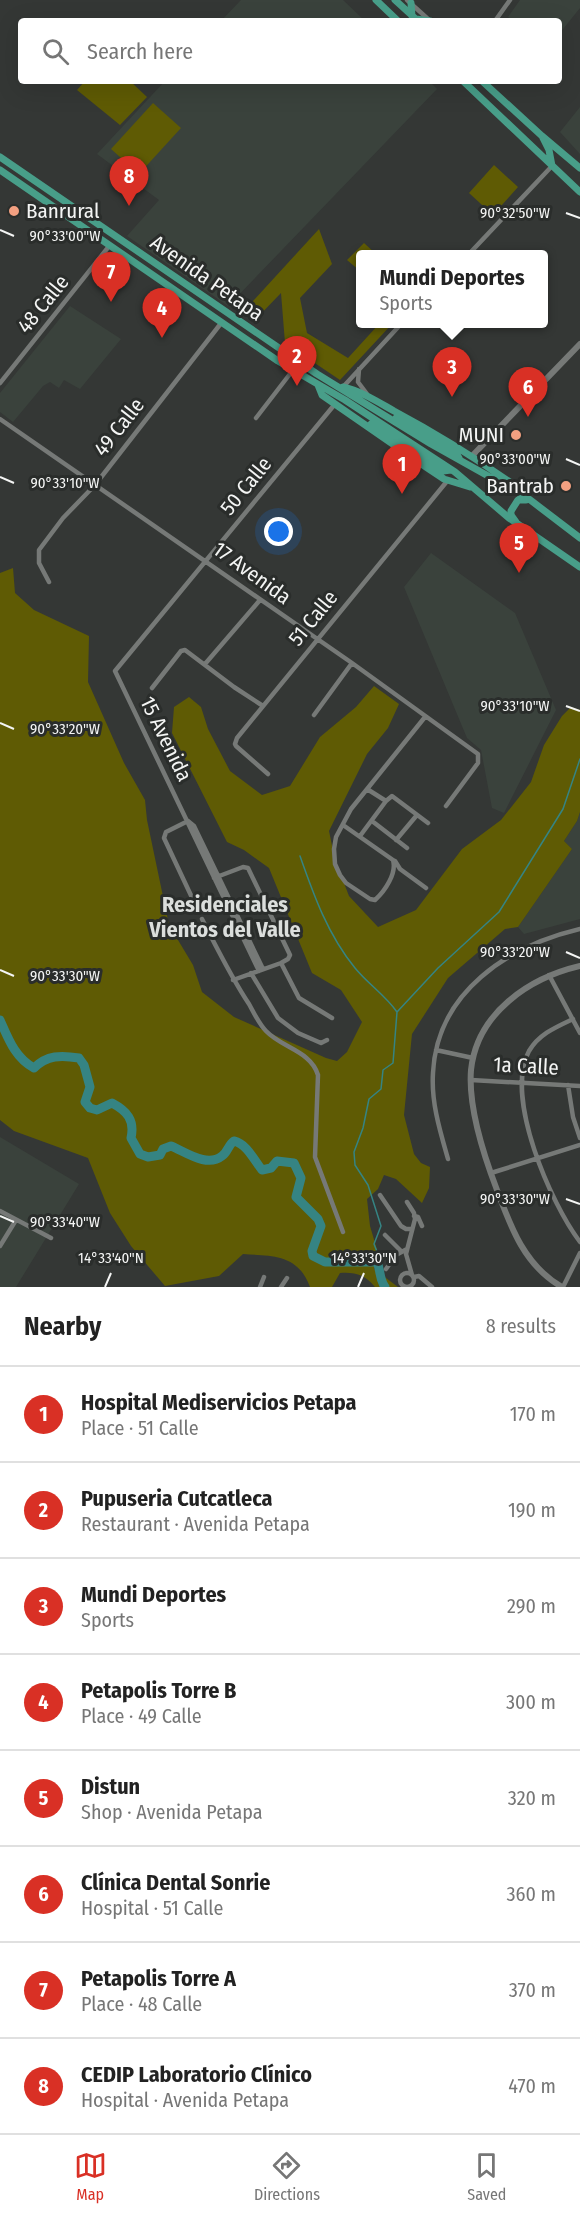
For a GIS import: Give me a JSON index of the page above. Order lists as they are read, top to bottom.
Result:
{
  "streets": {
    "main road": ["Avenida Petapa"],
    "street": [
      "48 Calle",
      "49 Calle",
      "50 Calle",
      "17 Avenida",
      "51 Calle",
      "15 Avenida",
      "1a Calle"
    ]
  },
  "crossings": [
    ["Avenida Petapa", "48 Calle"],
    ["Avenida Petapa", "49 Calle"],
    ["49 Calle", "17 Avenida"],
    ["50 Calle", "17 Avenida"],
    ["50 Calle", "15 Avenida"],
    ["17 Avenida", "51 Calle"]
  ],
  "districts": ["Residenciales Vientos del Valle"],
  "places": ["Banrural", "MUNI", "Bantrab"],
  "page": {
    "search": "Search here",
    "pins": [
      "8",
      "7",
      "4",
      "2",
      "3",
      "6",
      "1",
      "5"
    ],
    "popup": ["Mundi Deportes", "Sports"],
    "heading": ["Nearby", "8 results"],
    "list": [
      {
        "mark": "1",
        "name": "Hospital Mediservicios Petapa",
        "note": "Place · 51 Calle",
        "value": "170 m"
      },
      {
        "mark": "2",
        "name": "Pupuseria Cutcatleca",
        "note": "Restaurant · Avenida Petapa",
        "value": "190 m"
      },
      {
        "mark": "3",
        "name": "Mundi Deportes",
        "note": "Sports",
        "value": "290 m"
      },
      {
        "mark": "4",
        "name": "Petapolis Torre B",
        "note": "Place · 49 Calle",
        "value": "300 m"
      },
      {
        "mark": "5",
        "name": "Distun",
        "note": "Shop · Avenida Petapa",
        "value": "320 m"
      },
      {
        "mark": "6",
        "name": "Clínica Dental Sonrie",
        "note": "Hospital · 51 Calle",
        "value": "360 m"
      },
      {
        "mark": "7",
        "name": "Petapolis Torre A",
        "note": "Place · 48 Calle",
        "value": "370 m"
      },
      {
        "mark": "8",
        "name": "CEDIP Laboratorio Clínico",
        "note": "Hospital · Avenida Petapa",
        "value": "470 m"
      }
    ],
    "nav": ["Map", "Directions", "Saved"]
  },
  "coordinates": [
    "90°32'50\"W",
    "90°33'00\"W",
    "90°33'10\"W",
    "90°33'20\"W",
    "90°33'30\"W",
    "90°33'40\"W",
    "14°33'40\"N",
    "14°33'30\"N"
  ]
}
